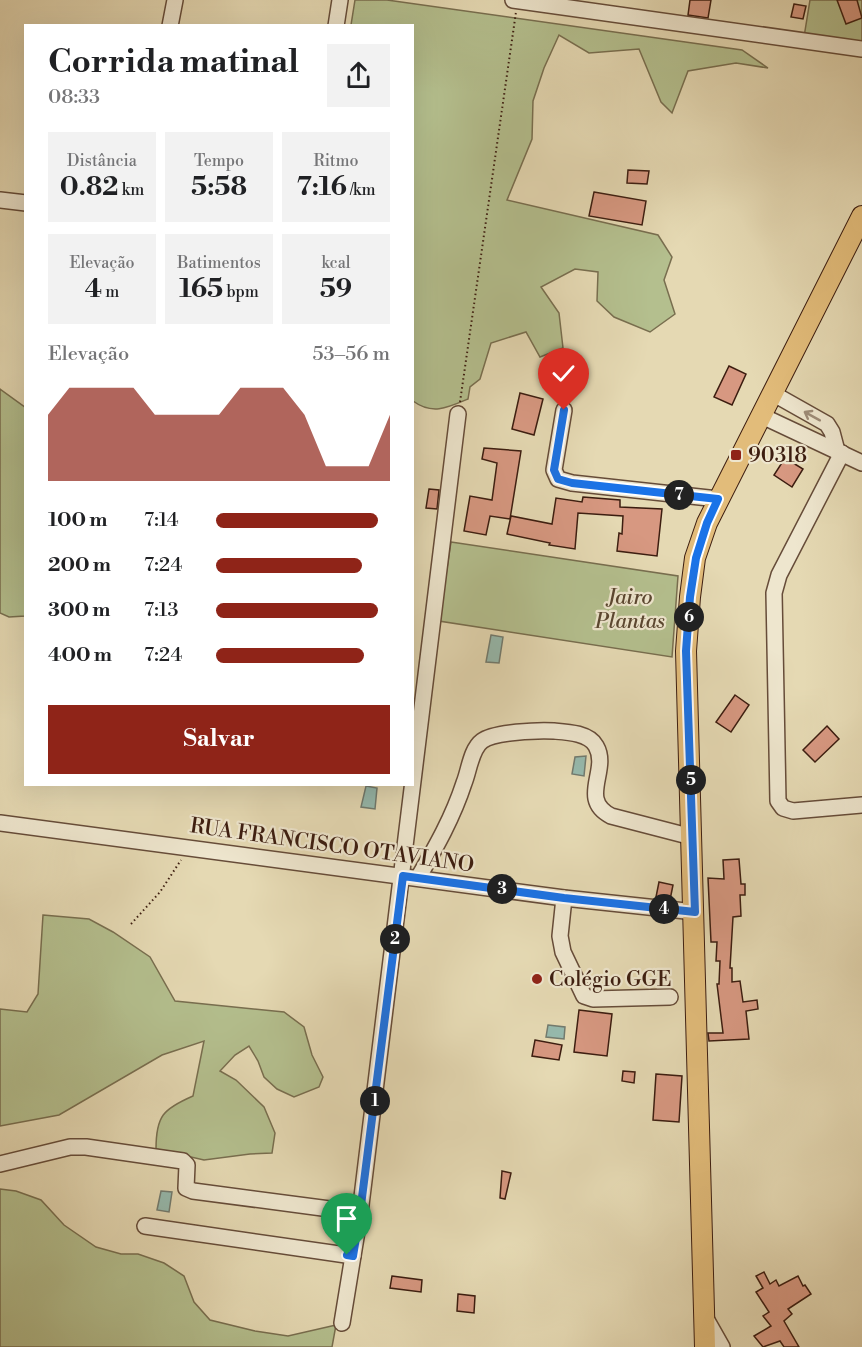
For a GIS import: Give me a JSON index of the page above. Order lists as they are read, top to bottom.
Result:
{
  "streets": {
    "street": ["RUA FRANCISCO OTAVIANO"]
  },
  "parks": ["Jairo Plantas"],
  "places": {
    "transit": ["90318"],
    "other": ["Colégio GGE"]
  },
  "page": {
    "heading": ["Corrida matinal", "08:33"],
    "stats": [
      ["Distância", "0.82 km"],
      ["Tempo", "5:58"],
      ["Ritmo", "7:16 /km"],
      ["Elevação", "4 m"],
      ["Batimentos", "165 bpm"],
      ["kcal", "59"]
    ],
    "chart": ["Elevação", "53–56 m"],
    "pins": [
      "7",
      "6",
      "5",
      "3",
      "4",
      "2",
      "1"
    ],
    "list": [
      {
        "name": "100 m",
        "note": "7:14"
      },
      {
        "name": "200 m",
        "note": "7:24"
      },
      {
        "name": "300 m",
        "note": "7:13"
      },
      {
        "name": "400 m",
        "note": "7:24"
      }
    ],
    "buttons": "Salvar"
  }
}
